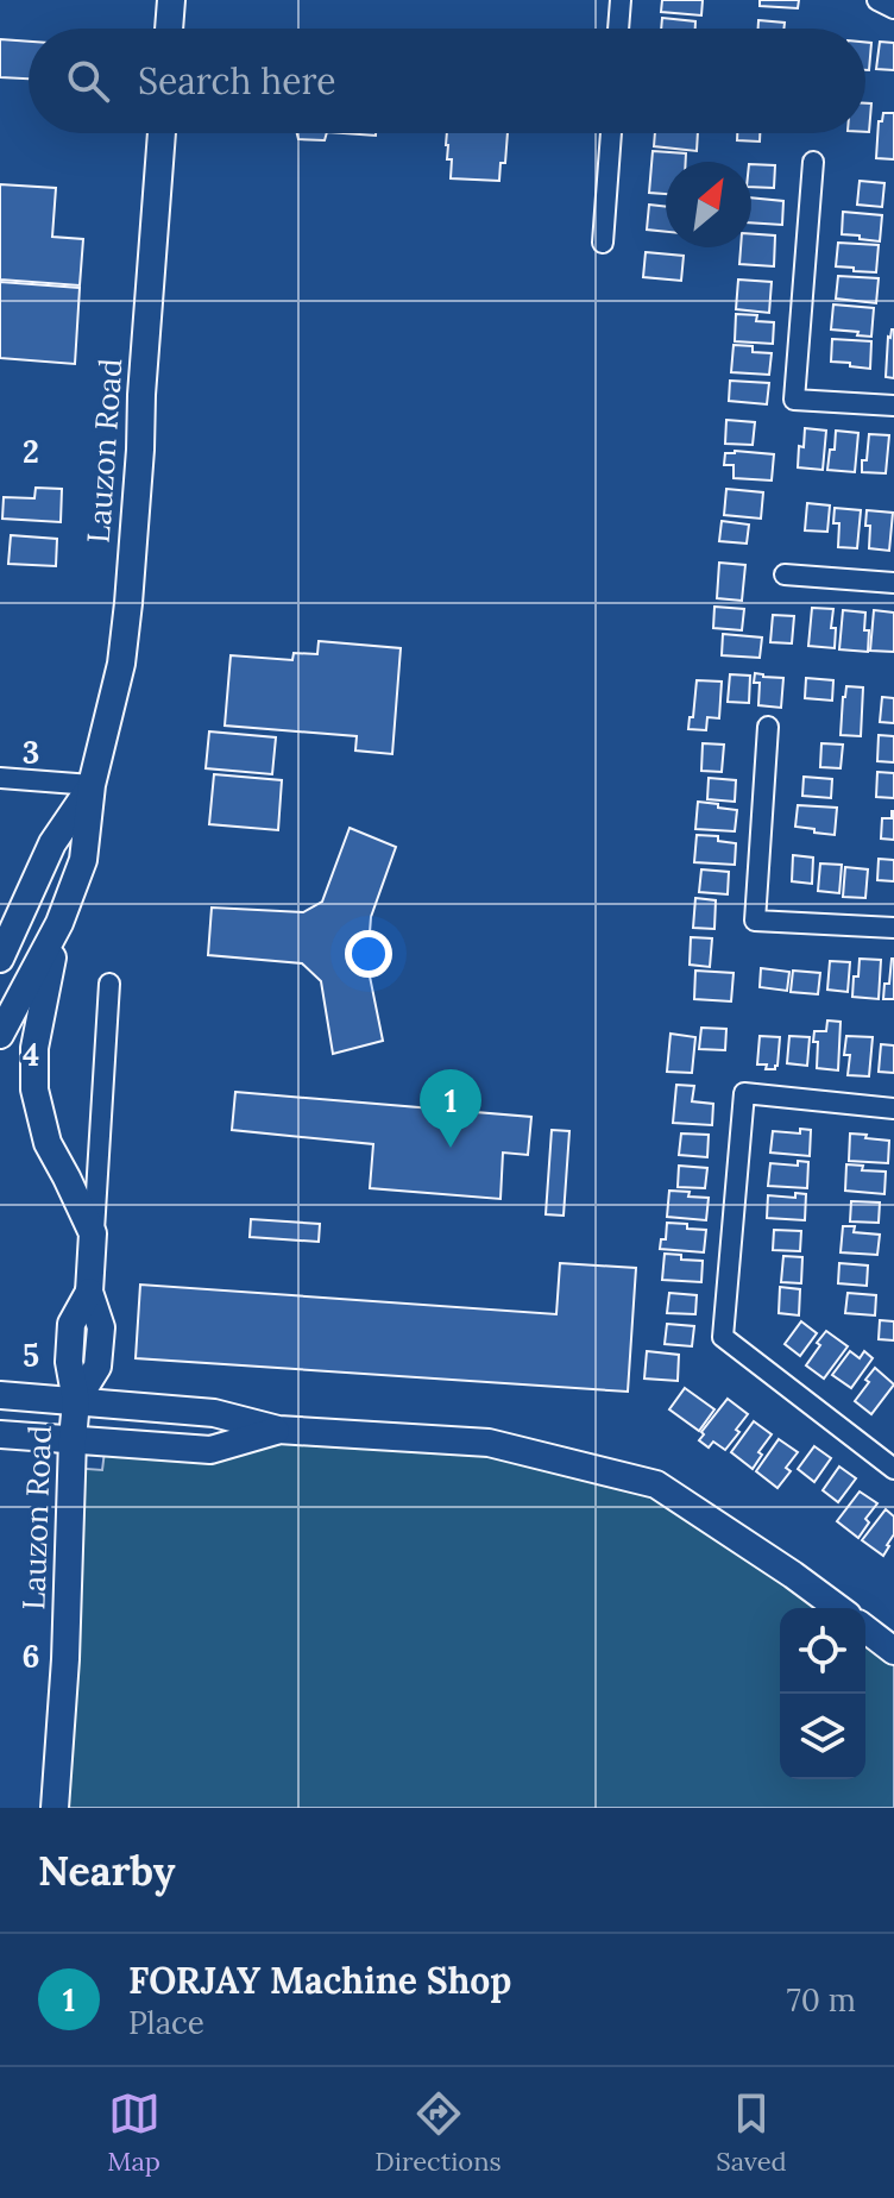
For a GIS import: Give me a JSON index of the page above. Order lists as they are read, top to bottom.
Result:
{
  "streets": {
    "main road": ["Lauzon Road"]
  },
  "north": "top right",
  "page": {
    "search": "Search here",
    "pins": "1",
    "heading": "Nearby",
    "list": [
      {
        "mark": "1",
        "name": "FORJAY Machine Shop",
        "note": "Place",
        "value": "70 m"
      }
    ],
    "nav": ["Map", "Directions", "Saved"]
  },
  "grid": {
    "rows": [
      "2",
      "3",
      "4",
      "5",
      "6"
    ]
  }
}
